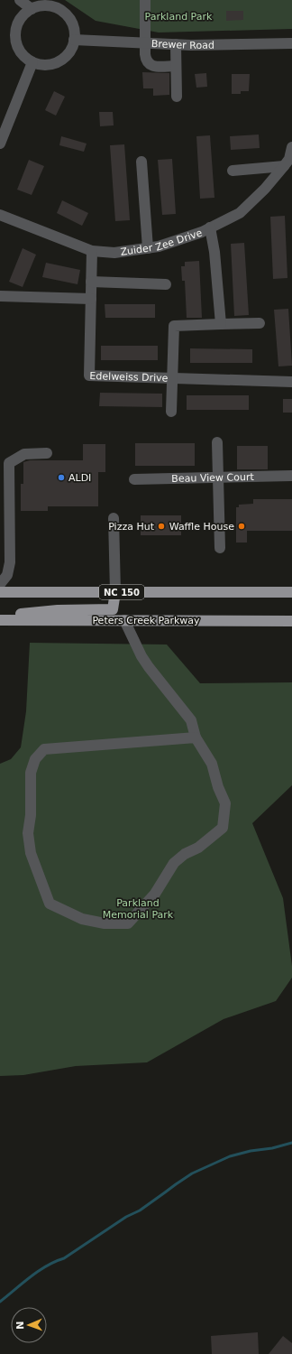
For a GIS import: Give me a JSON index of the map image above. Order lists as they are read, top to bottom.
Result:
{
  "streets": {
    "main road": ["NC 150", "Peters Creek Parkway"],
    "street": [
      "Brewer Road",
      "Zuider Zee Drive",
      "Edelweiss Drive",
      "Beau View Court"
    ]
  },
  "crossings": [
    ["Zuider Zee Drive", "Edelweiss Drive"]
  ],
  "parks": ["Parkland Park", "Parkland Memorial Park"],
  "places": ["ALDI", "Pizza Hut", "Waffle House"],
  "north": "left"
}
